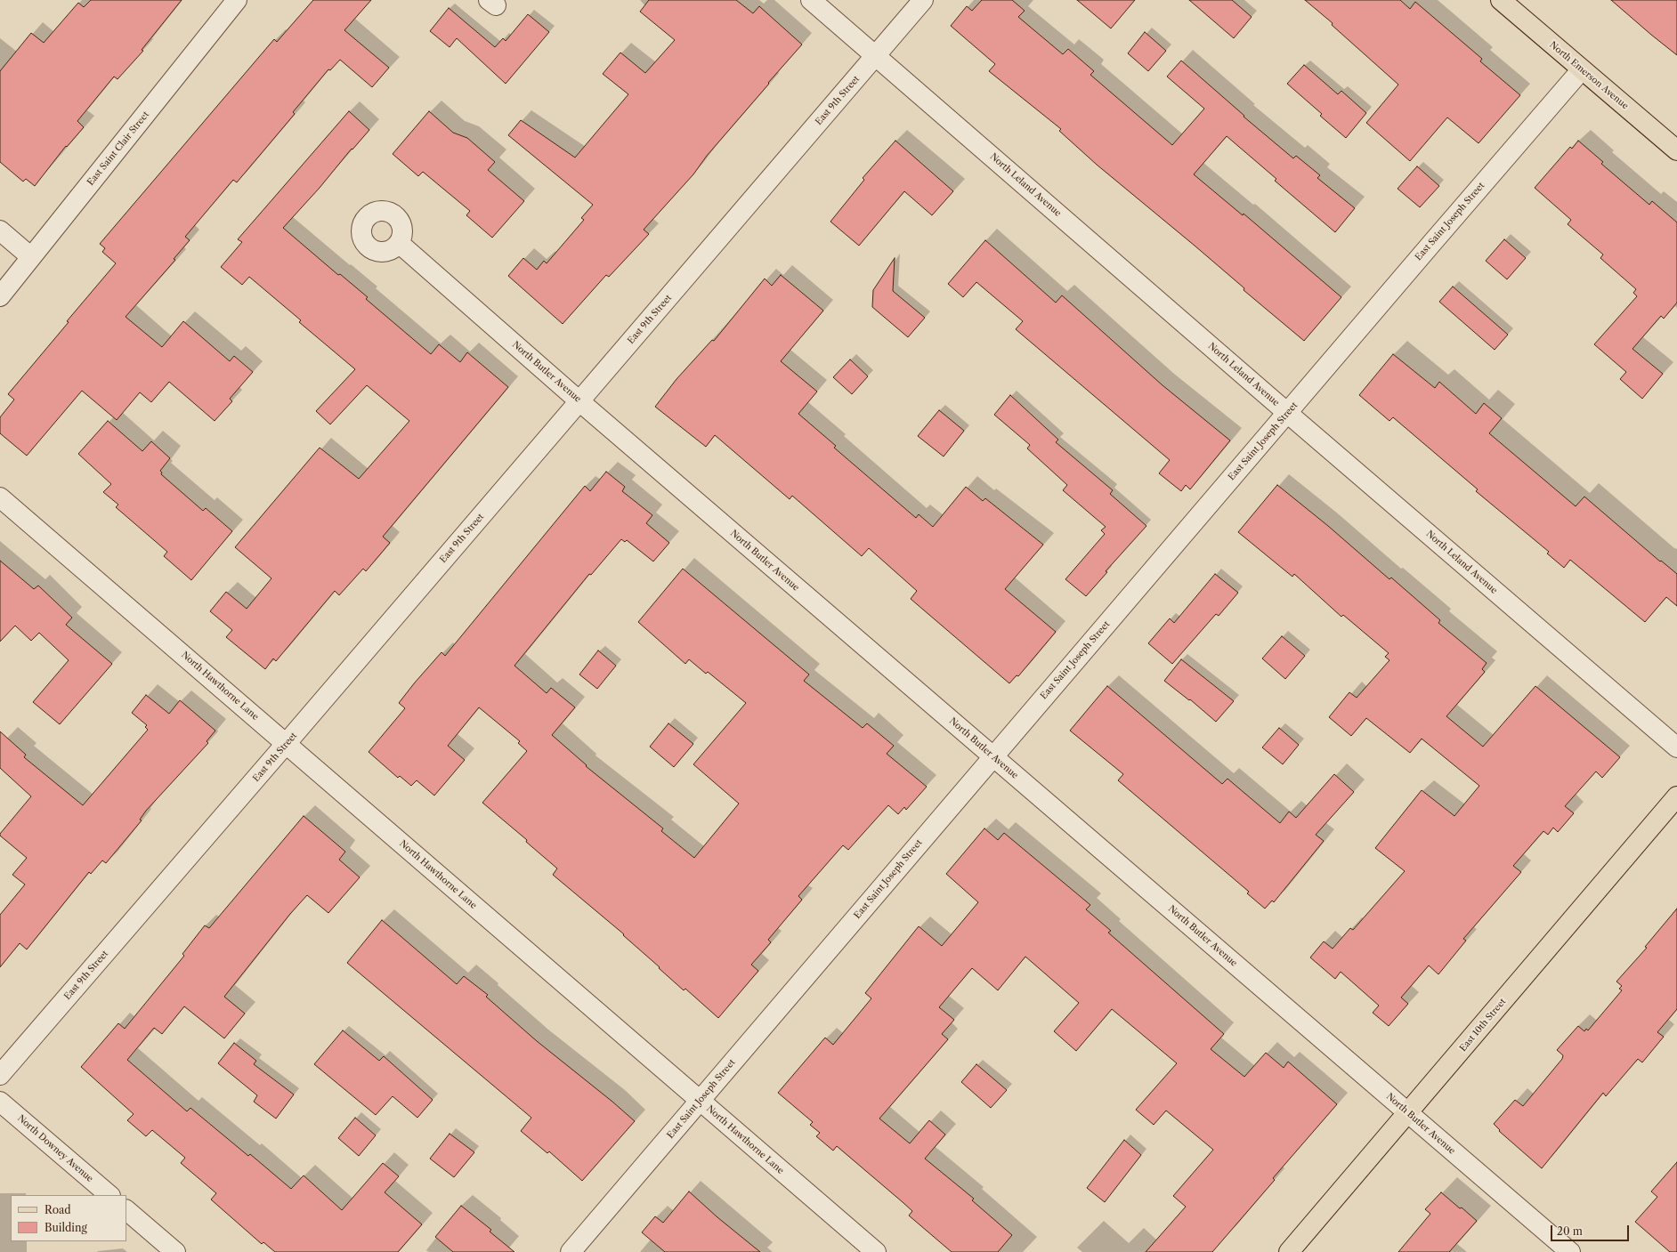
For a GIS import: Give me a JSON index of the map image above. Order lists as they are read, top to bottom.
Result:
{
  "streets": {
    "main road": ["North Emerson Avenue", "East 10th Street"],
    "street": [
      "East 9th Street",
      "East Saint Clair Street",
      "North Leland Avenue",
      "East Saint Joseph Street",
      "North Butler Avenue",
      "North Hawthorne Lane",
      "North Downey Avenue"
    ]
  },
  "crossings": [
    ["North Emerson Avenue", "East Saint Joseph Street"],
    ["East 9th Street", "North Leland Avenue"],
    ["East 9th Street", "North Butler Avenue"],
    ["East 9th Street", "North Hawthorne Lane"],
    ["North Leland Avenue", "East Saint Joseph Street"],
    ["East Saint Joseph Street", "North Butler Avenue"],
    ["East Saint Joseph Street", "North Hawthorne Lane"],
    ["North Butler Avenue", "East 10th Street"]
  ],
  "legend": ["Road", "Building"],
  "scale_bar": "20 m"
}
